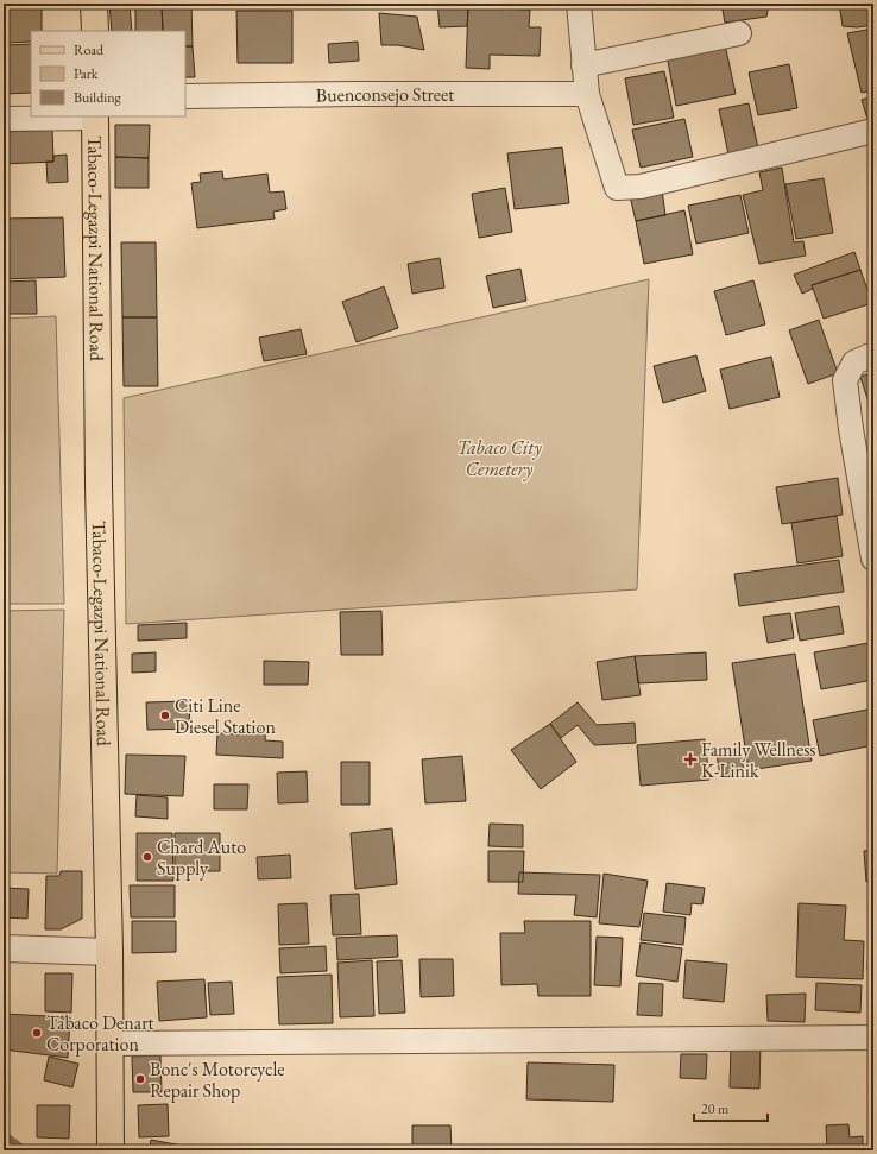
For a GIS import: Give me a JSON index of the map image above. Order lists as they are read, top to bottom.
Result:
{
  "streets": {
    "main road": ["Tabaco-Legazpi National Road"],
    "street": ["Buenconsejo Street"]
  },
  "parks": ["Tabaco City Cemetery"],
  "places": {
    "other": [
      "Citi Line Diesel Station",
      "Chard Auto Supply",
      "Tabaco Denart Corporation",
      "Bonc's Motorcycle Repair Shop"
    ],
    "health": ["Family Wellness K-Linik"]
  },
  "legend": ["Road", "Park", "Building"],
  "scale_bar": "20 m"
}
